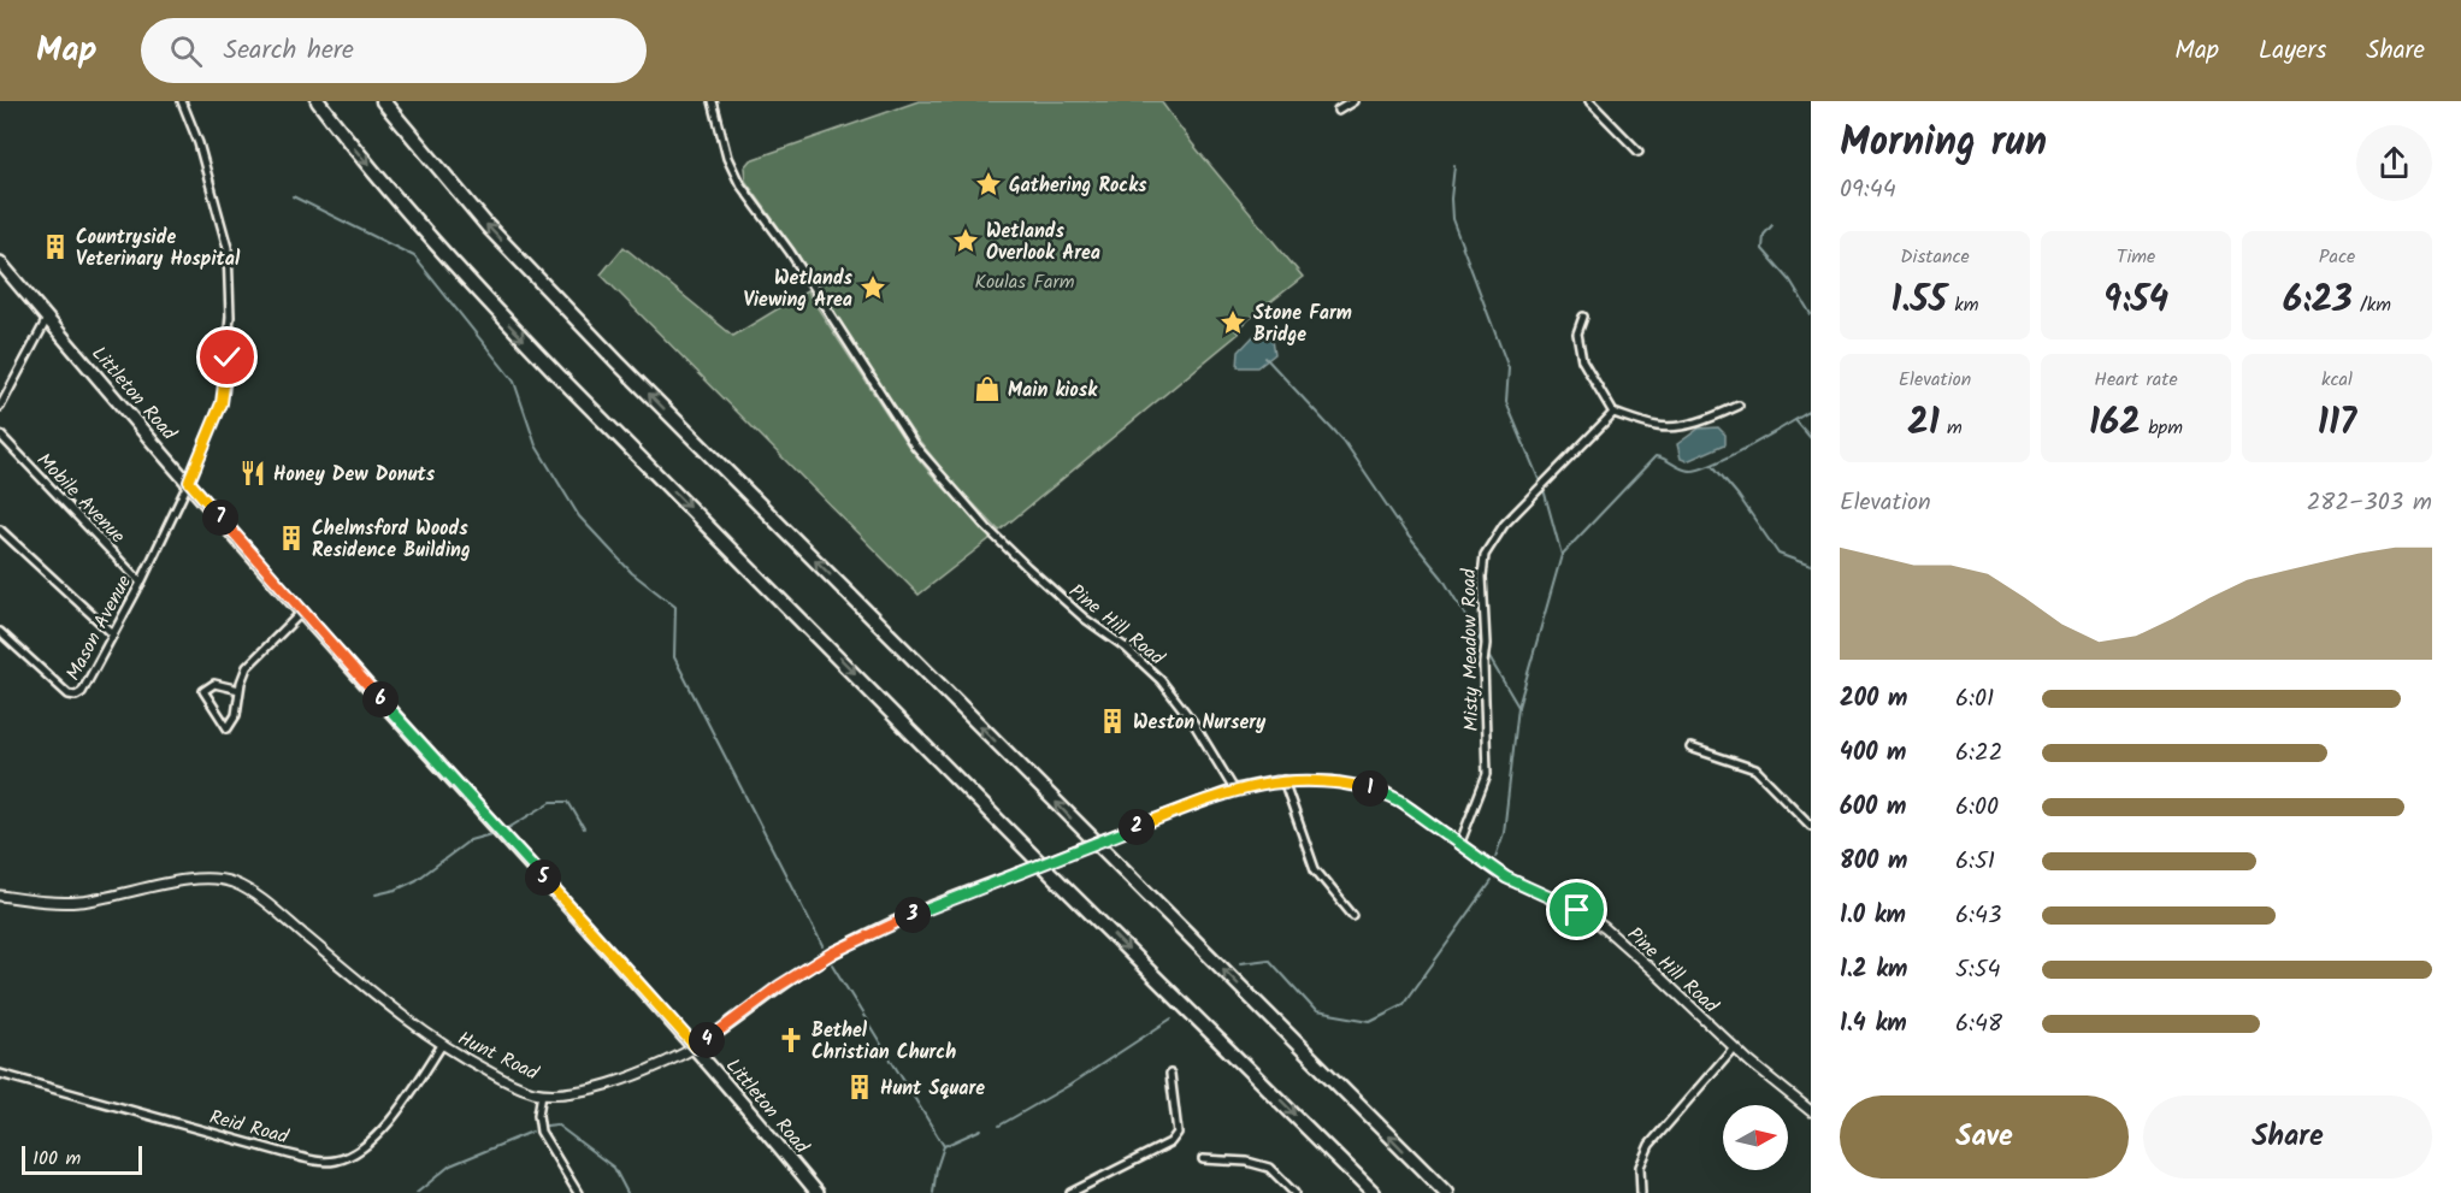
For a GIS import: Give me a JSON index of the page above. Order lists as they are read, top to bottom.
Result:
{
  "streets": {
    "main road": ["Littleton Road"],
    "street": [
      "Mobile Avenue",
      "Pine Hill Road",
      "Mason Avenue",
      "Misty Meadow Road",
      "Hunt Road",
      "Reid Road"
    ]
  },
  "crossings": [
    ["Littleton Road", "Mason Avenue"],
    ["Littleton Road", "Hunt Road"],
    ["Mobile Avenue", "Mason Avenue"],
    ["Pine Hill Road", "Misty Meadow Road"],
    ["Pine Hill Road", "Hunt Road"],
    ["Hunt Road", "Reid Road"]
  ],
  "parks": ["Koulas Farm"],
  "places": {
    "place": [
      "Gathering Rocks",
      "Wetlands Overlook Area",
      "Wetlands Viewing Area",
      "Stone Farm Bridge"
    ],
    "building": [
      "Countryside Veterinary Hospital",
      "Chelmsford Woods Residence Building",
      "Weston Nursery",
      "Hunt Square"
    ],
    "shop": ["Main kiosk"],
    "restaurant": ["Honey Dew Donuts"],
    "church": ["Bethel Christian Church"]
  },
  "scale_bar": "100 m",
  "north": "right",
  "page": {
    "header": "Map",
    "search": "Search here",
    "nav": ["Map", "Layers", "Share"],
    "heading": ["Morning run", "09:44"],
    "stats": [
      ["Distance", "1.55 km"],
      ["Time", "9:54"],
      ["Pace", "6:23 /km"],
      ["Elevation", "21 m"],
      ["Heart rate", "162 bpm"],
      ["kcal", "117"]
    ],
    "chart": ["Elevation", "282–303 m"],
    "pins": [
      "7",
      "6",
      "1",
      "2",
      "5",
      "3",
      "4"
    ],
    "list": [
      {
        "name": "200 m",
        "note": "6:01"
      },
      {
        "name": "400 m",
        "note": "6:22"
      },
      {
        "name": "600 m",
        "note": "6:00"
      },
      {
        "name": "800 m",
        "note": "6:51"
      },
      {
        "name": "1.0 km",
        "note": "6:43"
      },
      {
        "name": "1.2 km",
        "note": "5:54"
      },
      {
        "name": "1.4 km",
        "note": "6:48"
      }
    ],
    "buttons": ["Save", "Share"],
    "scale": "100 m"
  }
}
